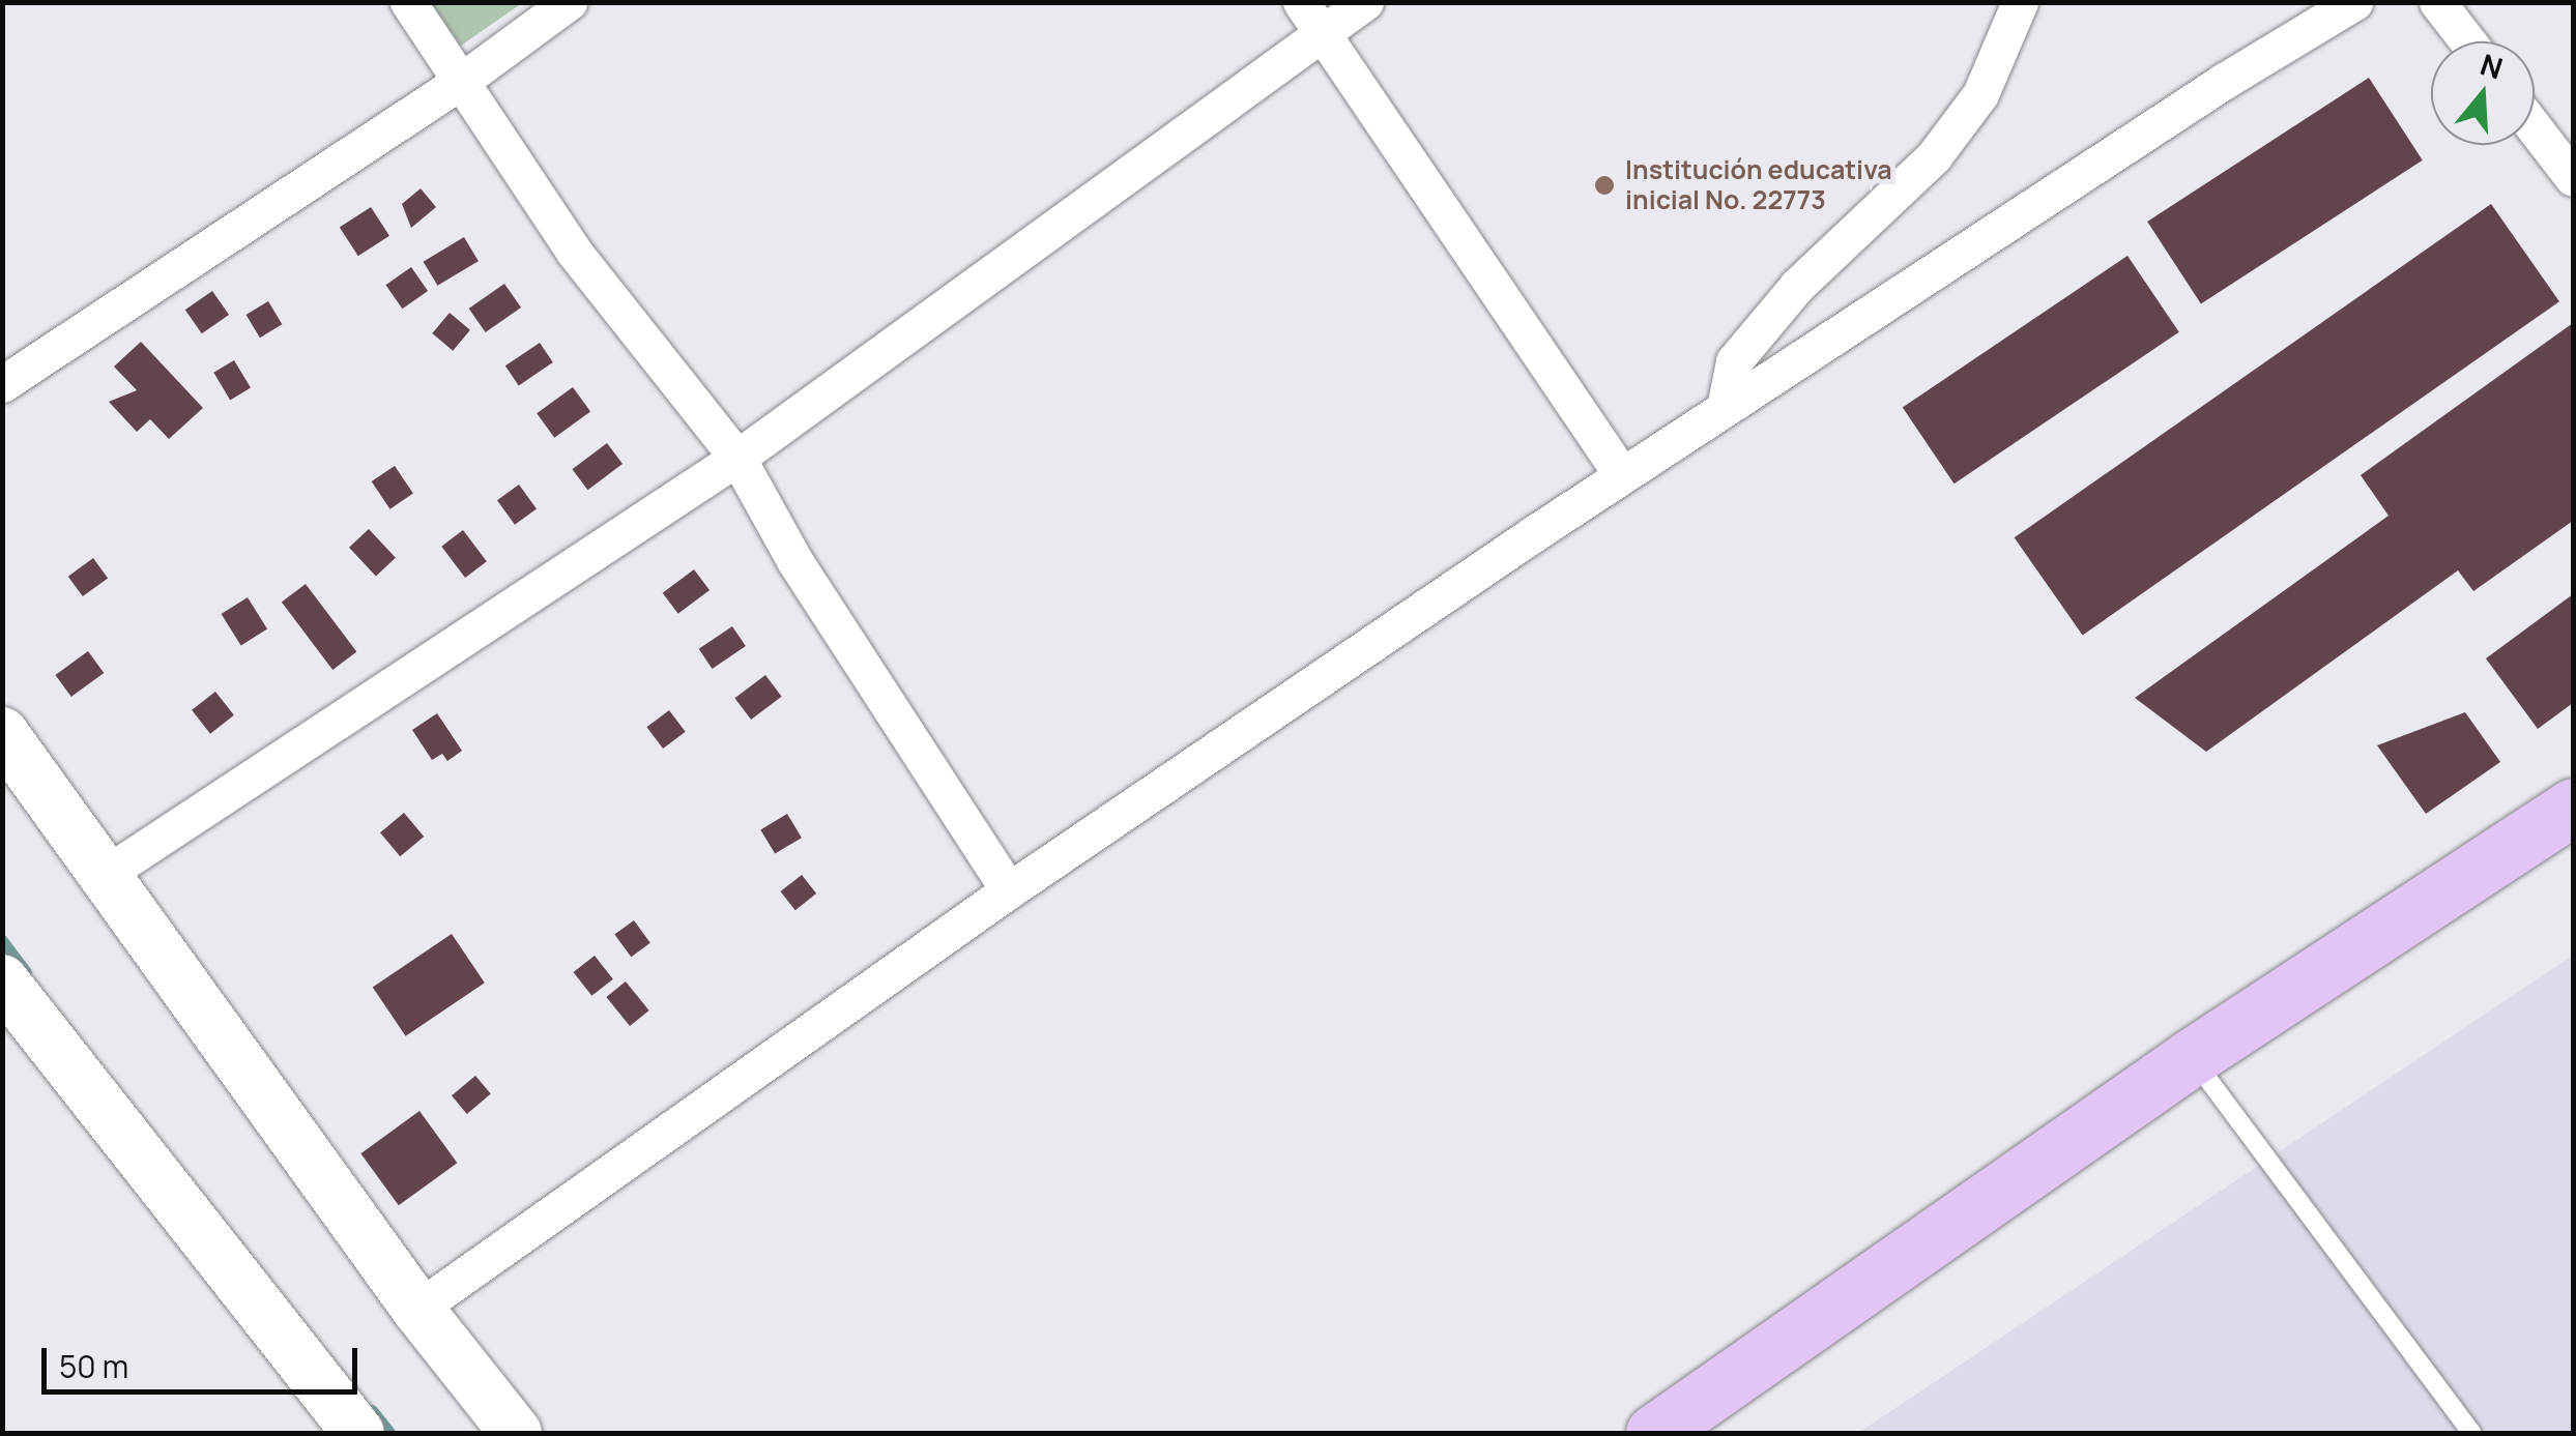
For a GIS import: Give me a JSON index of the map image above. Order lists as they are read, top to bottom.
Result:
{
  "places": ["Institución educativa inicial No. 22773"],
  "scale_bar": "50 m",
  "north": "top"
}
